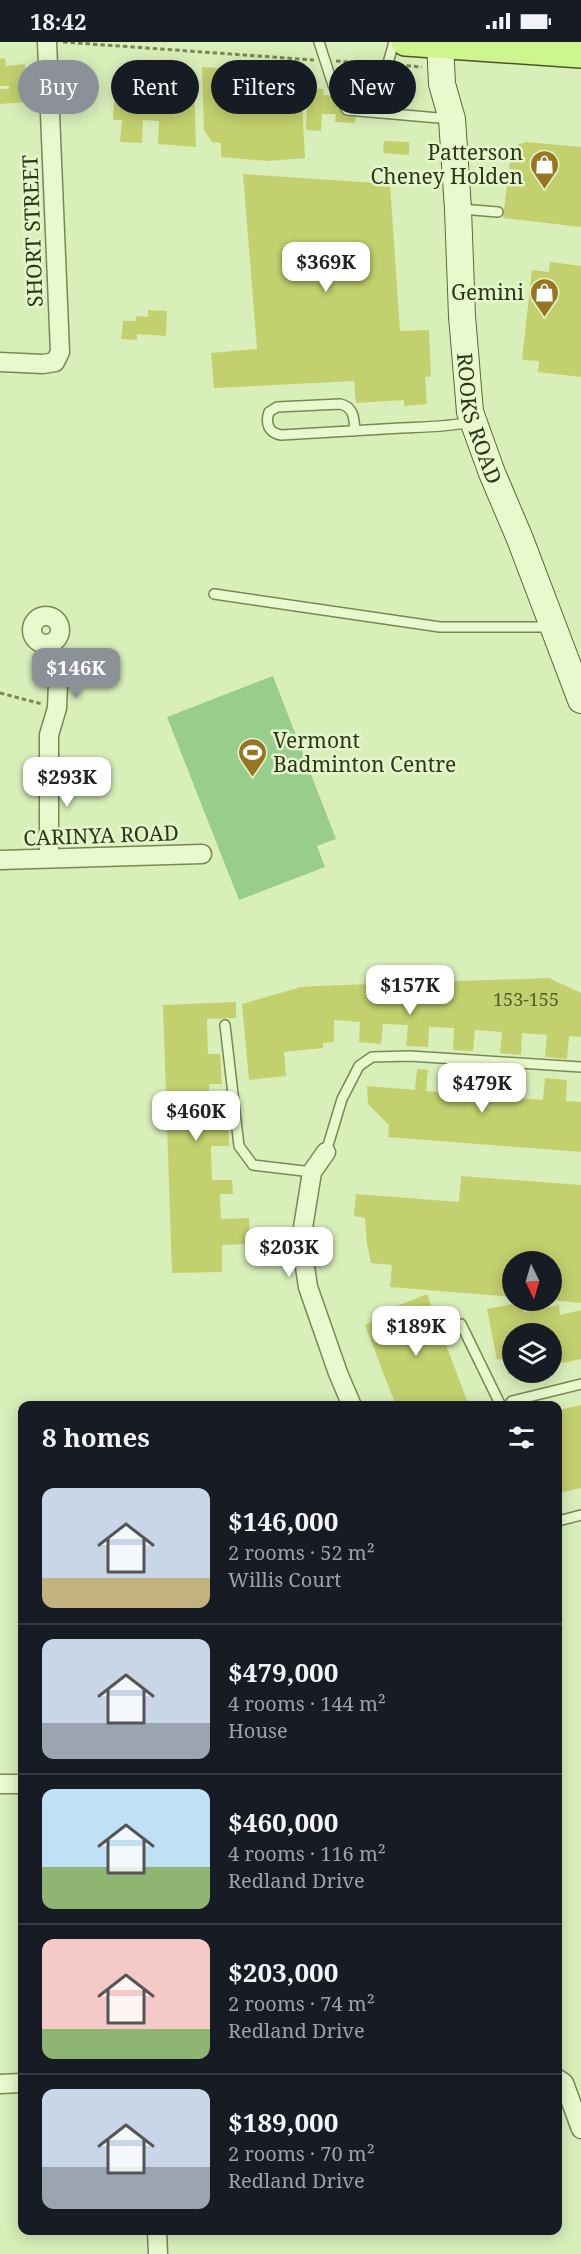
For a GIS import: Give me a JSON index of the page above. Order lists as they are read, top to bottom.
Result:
{
  "streets": {
    "street": ["SHORT STREET", "ROOKS ROAD", "CARINYA ROAD"]
  },
  "places": {
    "shop": ["Patterson Cheney Holden", "Gemini"],
    "sports": ["Vermont Badminton Centre"]
  },
  "house_numbers": ["153-155"],
  "north": "bottom",
  "page": {
    "status": "18:42",
    "chip": [
      "Buy",
      "Rent",
      "Filters",
      "New"
    ],
    "price": [
      "$369K",
      "$146K",
      "$293K",
      "$157K",
      "$479K",
      "$460K",
      "$203K",
      "$189K"
    ],
    "heading": "8 homes",
    "list": [
      {
        "name": "$146,000",
        "note": "2 rooms · 52 m² · Willis Court"
      },
      {
        "name": "$479,000",
        "note": "4 rooms · 144 m² · House"
      },
      {
        "name": "$460,000",
        "note": "4 rooms · 116 m² · Redland Drive"
      },
      {
        "name": "$203,000",
        "note": "2 rooms · 74 m² · Redland Drive"
      },
      {
        "name": "$189,000",
        "note": "2 rooms · 70 m² · Redland Drive"
      }
    ]
  }
}
